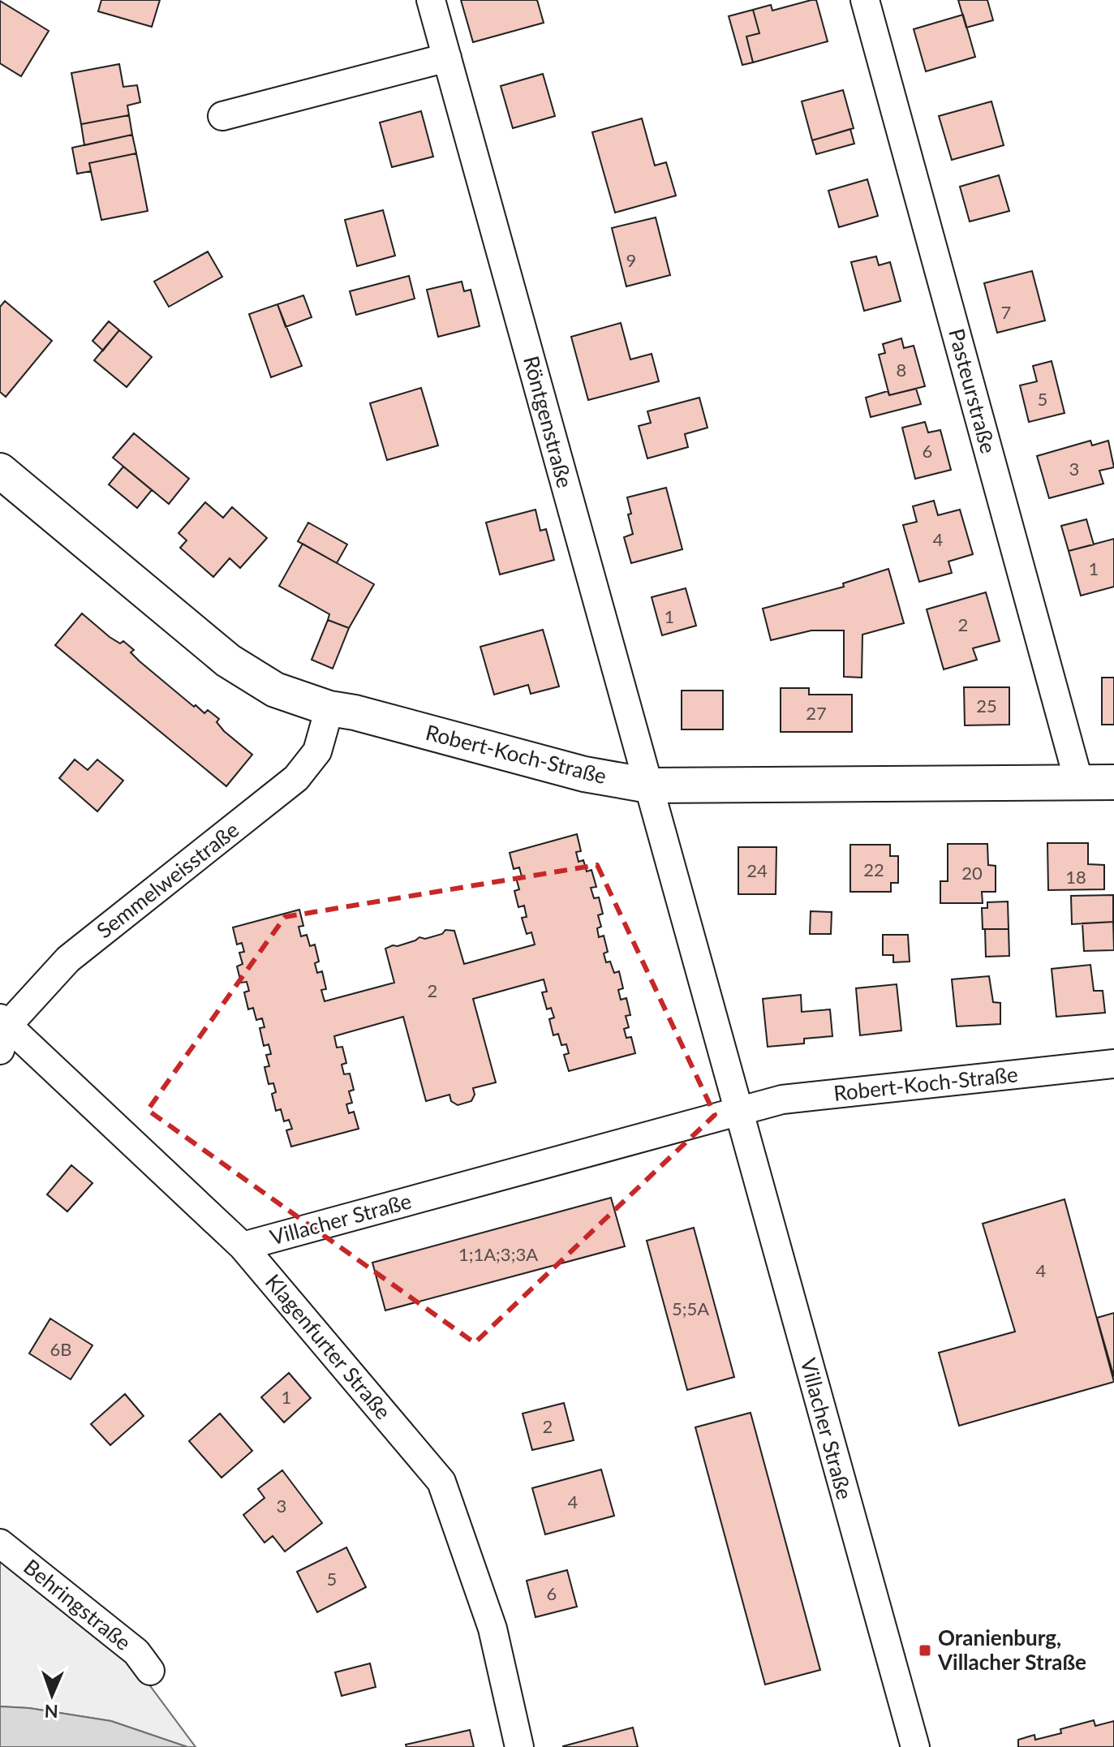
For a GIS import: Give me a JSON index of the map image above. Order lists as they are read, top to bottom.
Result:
{
  "streets": {
    "street": [
      "Pasteurstraße",
      "Röntgenstraße",
      "Robert-Koch-Straße",
      "Semmelweisstraße",
      "Villacher Straße",
      "Klagenfurter Straße",
      "Behringstraße"
    ]
  },
  "crossings": [
    ["Pasteurstraße", "Robert-Koch-Straße"],
    ["Röntgenstraße", "Robert-Koch-Straße"],
    ["Röntgenstraße", "Villacher Straße"],
    ["Robert-Koch-Straße", "Semmelweisstraße"],
    ["Robert-Koch-Straße", "Villacher Straße"],
    ["Semmelweisstraße", "Klagenfurter Straße"],
    ["Villacher Straße", "Klagenfurter Straße"]
  ],
  "places": {
    "transit": ["Oranienburg, Villacher Straße"]
  },
  "house_numbers": [
    "9",
    "7",
    "8",
    "5",
    "6",
    "3",
    "4",
    "1",
    "1",
    "2",
    "25",
    "27",
    "22",
    "24",
    "20",
    "18",
    "2",
    "1;1A;3;3A",
    "4",
    "5;5A",
    "6B",
    "1",
    "2",
    "4",
    "3",
    "5",
    "6"
  ],
  "north": "bottom"
}
